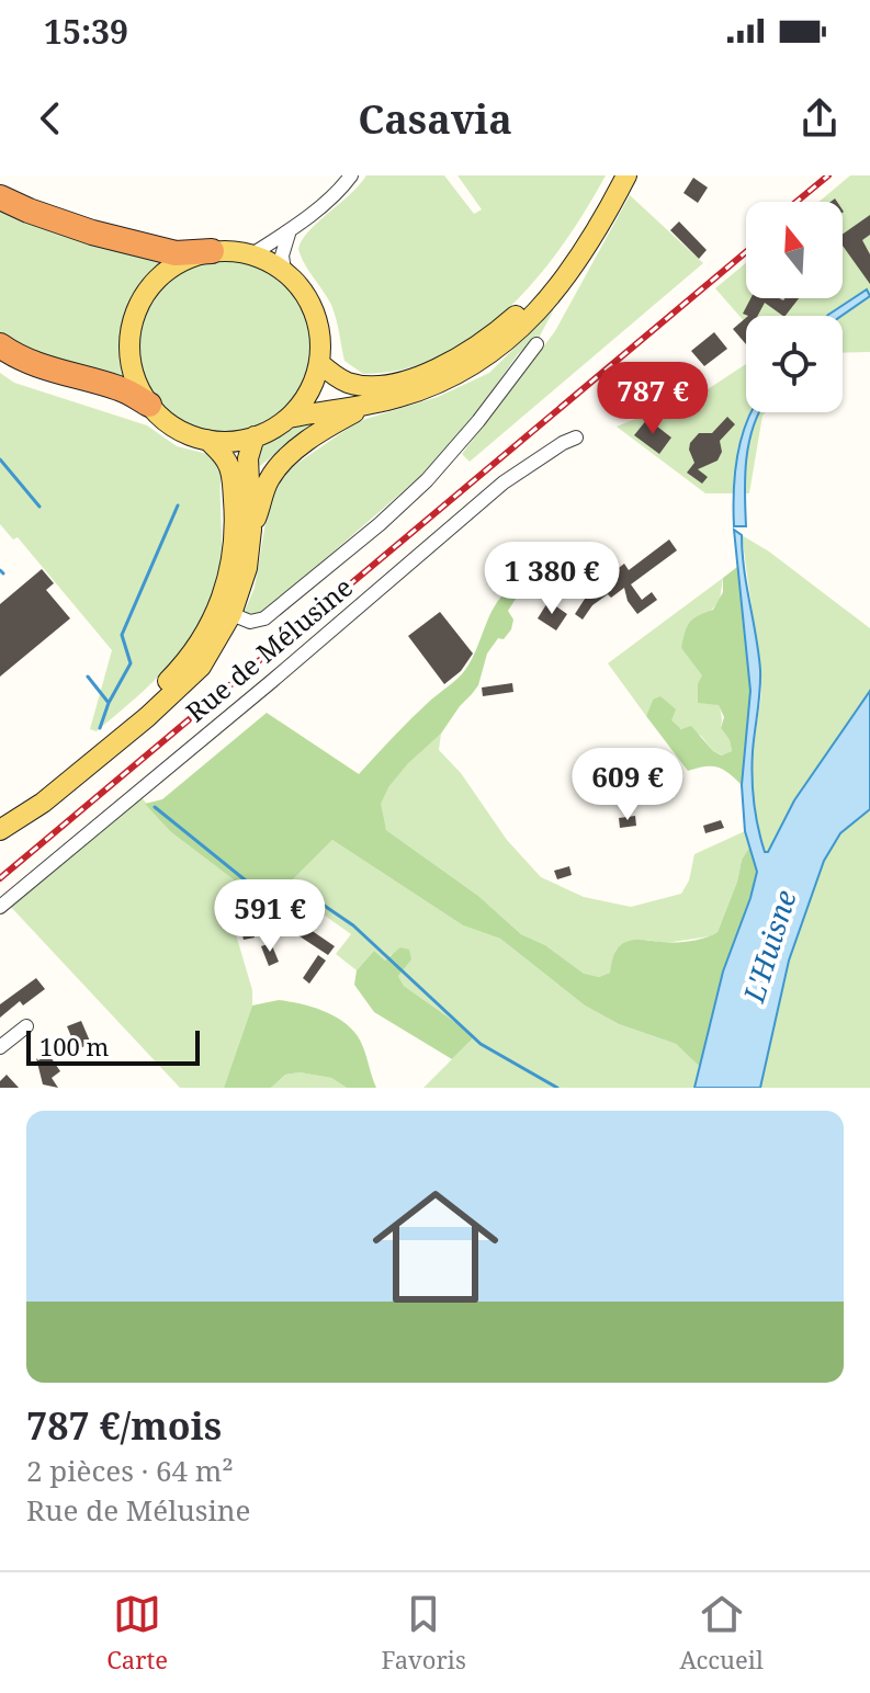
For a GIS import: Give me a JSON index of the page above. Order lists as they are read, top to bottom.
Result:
{
  "streets": {
    "street": ["Rue de Mélusine"]
  },
  "water": ["L'Huisne"],
  "scale_bar": "100 m",
  "north": "top",
  "page": {
    "status": "15:39",
    "header": "Casavia",
    "price": [
      "787 €",
      "1 380 €",
      "609 €",
      "591 €"
    ],
    "scale": "100 m",
    "list": [
      {
        "name": "787 €/mois",
        "note": "2 pièces · 64 m² · Rue de Mélusine"
      }
    ],
    "tabs": ["Carte", "Favoris", "Accueil"]
  }
}
